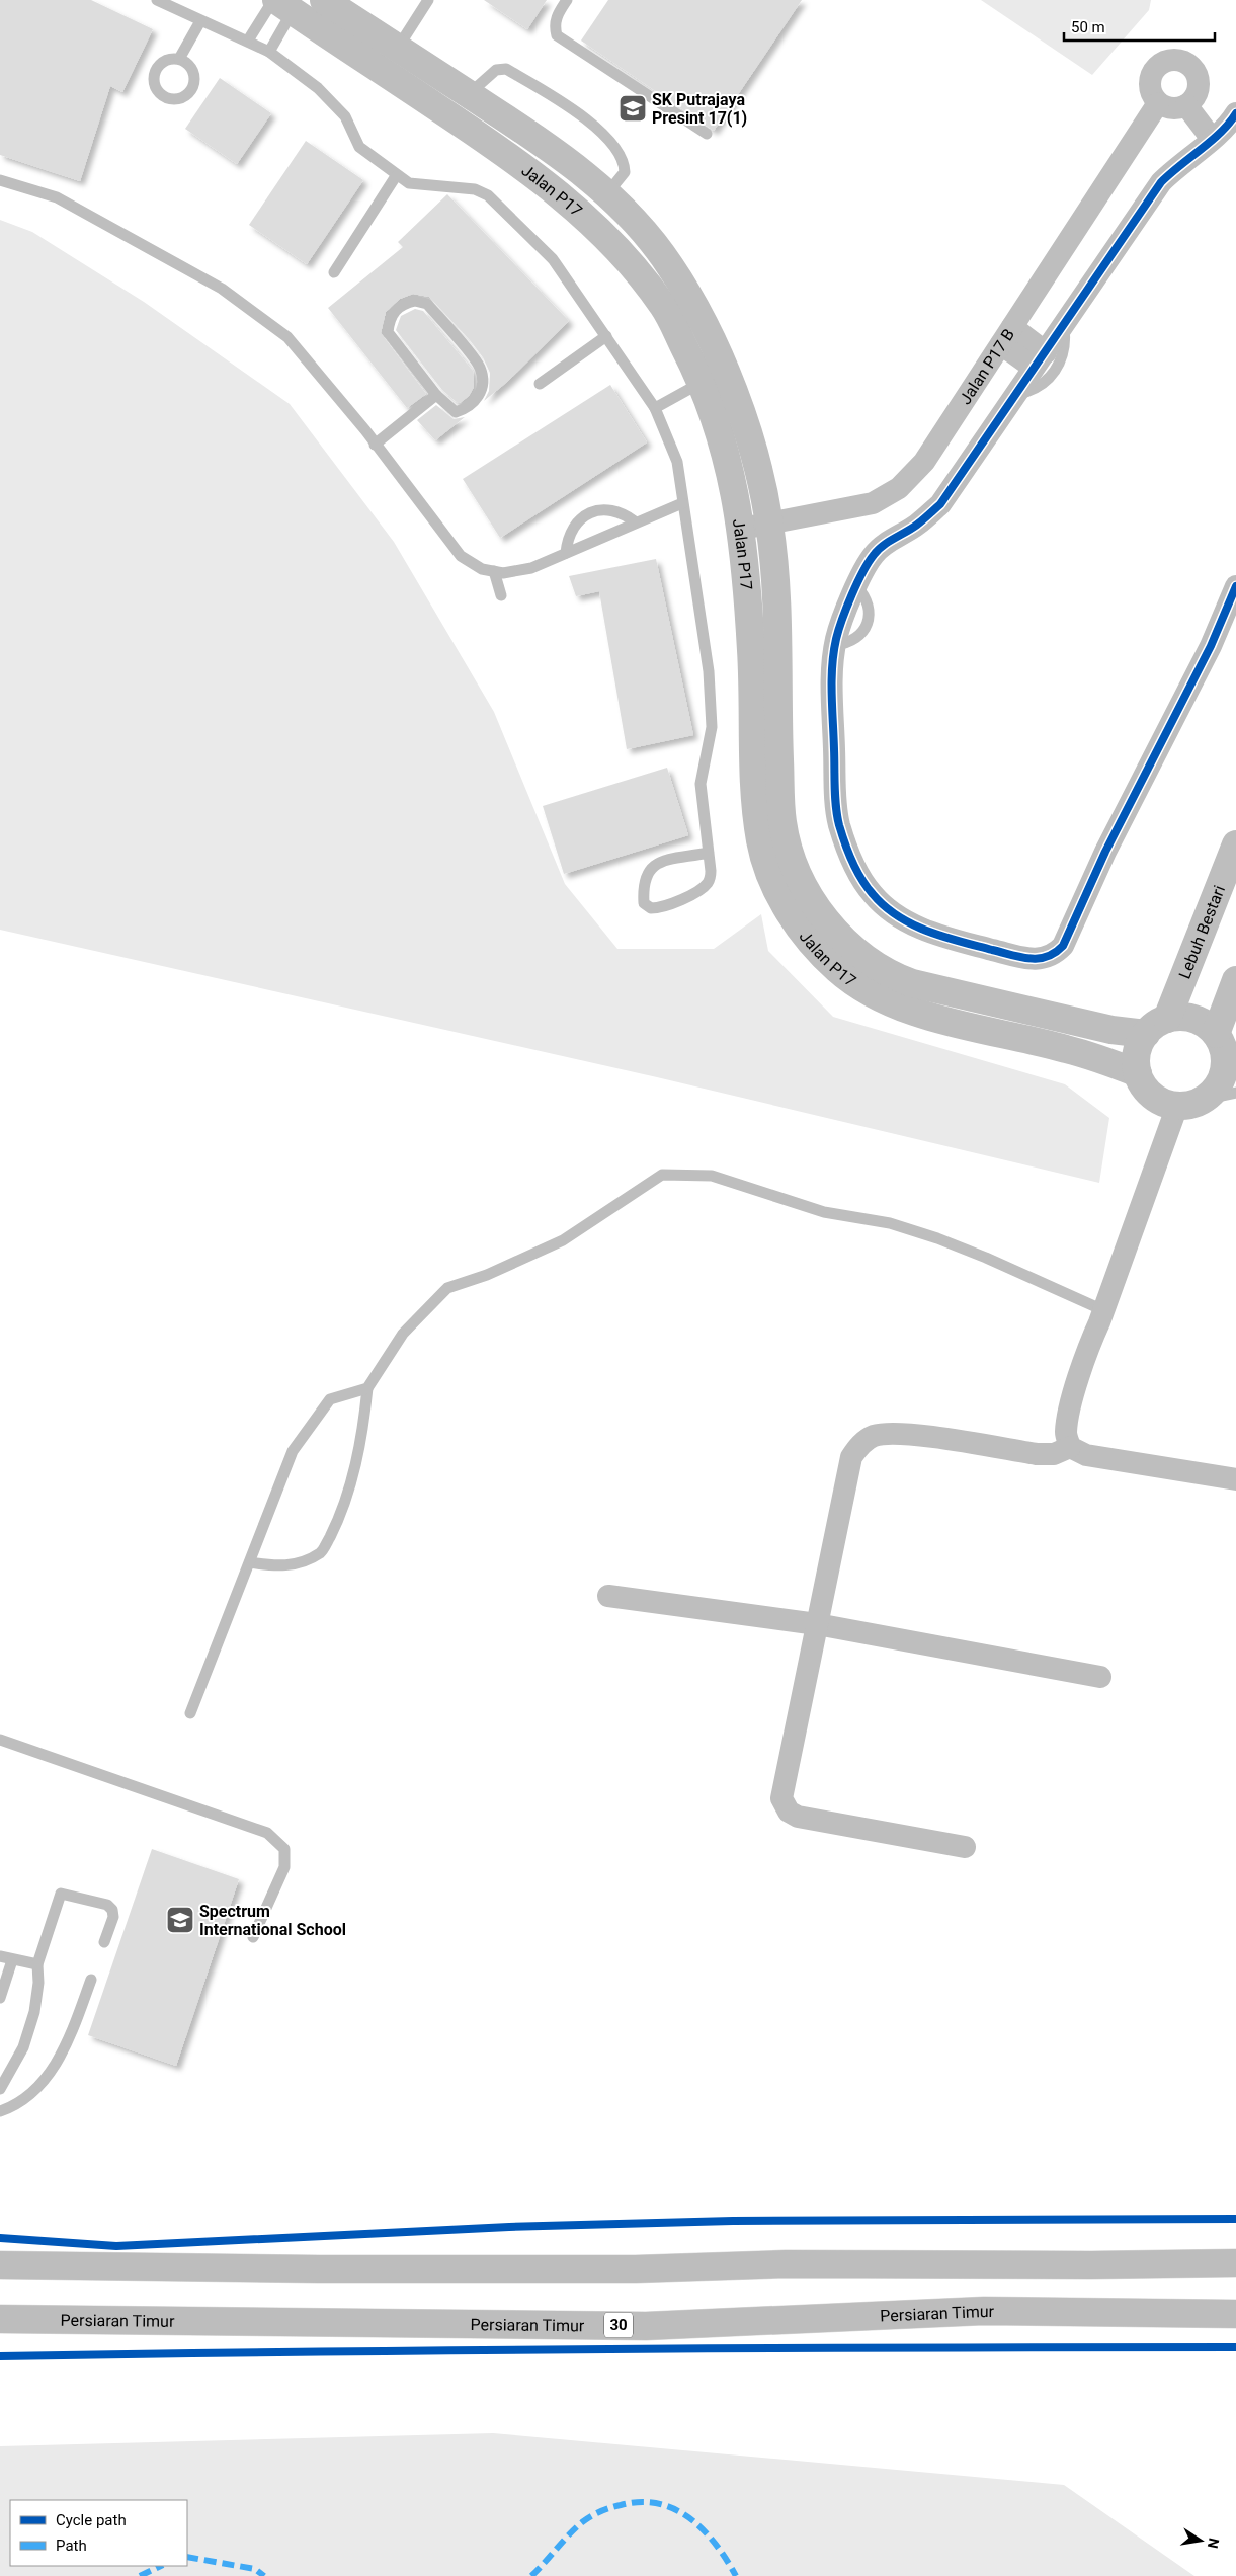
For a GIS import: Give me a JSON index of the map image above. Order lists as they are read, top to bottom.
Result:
{
  "streets": {
    "main road": ["Persiaran Timur", "30"],
    "street": ["Jalan P17", "Jalan P17 B", "Lebuh Bestari"]
  },
  "crossings": [
    ["Jalan P17", "Jalan P17 B"],
    ["Jalan P17", "Lebuh Bestari"]
  ],
  "places": {
    "school or university": ["SK Putrajaya Presint 17(1)", "Spectrum International School"]
  },
  "legend": ["Cycle path", "Path"],
  "scale_bar": "50 m",
  "north": "right"
}
